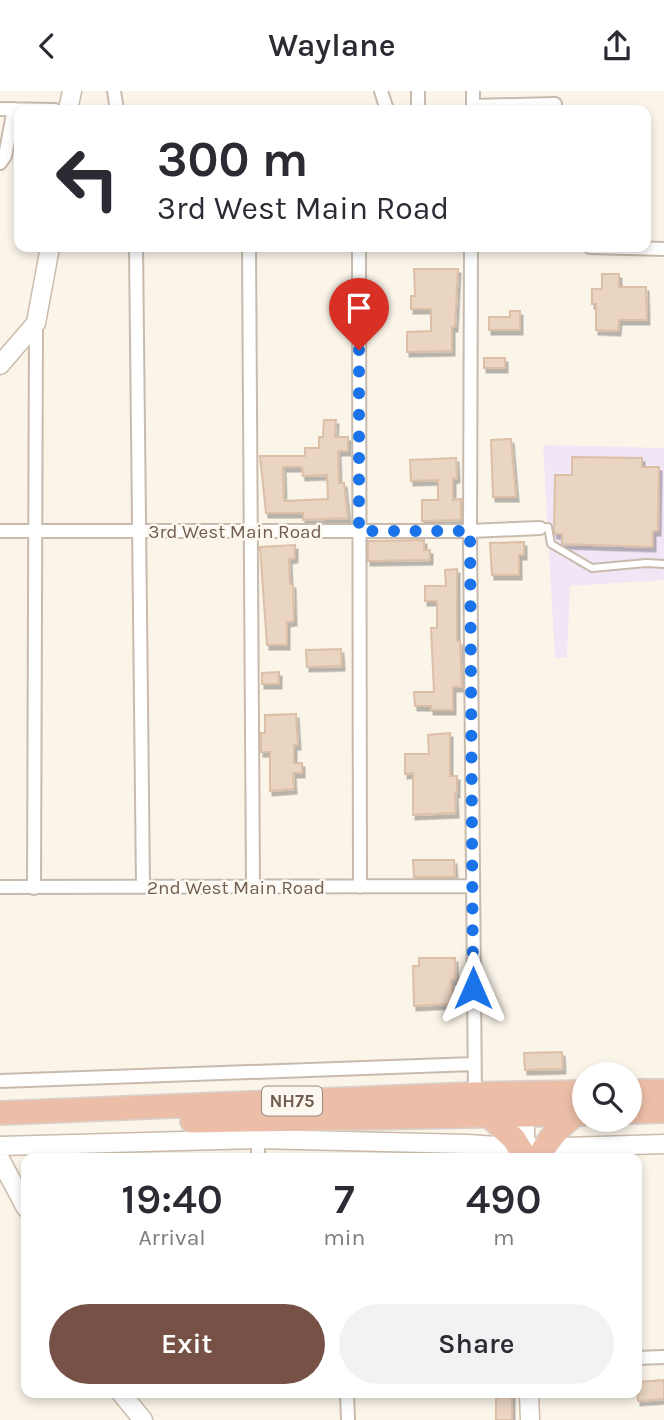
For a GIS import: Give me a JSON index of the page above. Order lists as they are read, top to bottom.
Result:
{
  "streets": {
    "highway": ["NH75"],
    "street": ["3rd West Main Road", "2nd West Main Road"]
  },
  "page": {
    "header": "Waylane",
    "turn": ["300 m", "3rd West Main Road"],
    "eta": [
      "19:40",
      "Arrival",
      "7",
      "min",
      "490",
      "m"
    ],
    "buttons": ["Exit", "Share"]
  }
}
